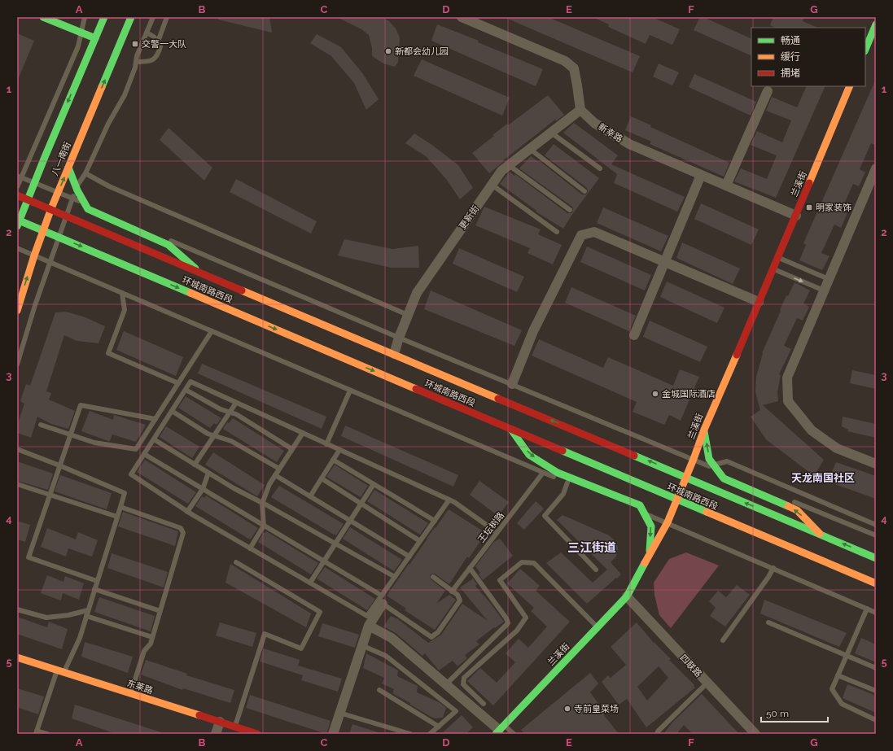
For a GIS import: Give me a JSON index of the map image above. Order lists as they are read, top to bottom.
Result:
{
  "streets": {
    "main road": [
      "八一南街",
      "兰溪街",
      "环城南路西段",
      "东莱路"
    ],
    "street": ["新幸路", "更新街", "四联路"],
    "lane": ["王坛树路"]
  },
  "crossings": [
    ["新幸路", "兰溪街"],
    ["新幸路", "更新街"],
    ["八一南街", "环城南路西段"],
    ["兰溪街", "环城南路西段"],
    ["兰溪街", "四联路"],
    ["更新街", "环城南路西段"]
  ],
  "districts": ["天龙南国社区", "三江街道"],
  "places": {
    "transit": ["交警一大队", "明家装饰"],
    "other": ["新都会幼儿园", "金城国际酒店", "寺前皇菜场"]
  },
  "legend": ["畅通", "缓行", "拥堵"],
  "scale_bar": "50 m",
  "grid": {
    "columns": [
      "A",
      "B",
      "C",
      "D",
      "E",
      "F",
      "G"
    ],
    "rows": [
      "1",
      "2",
      "3",
      "4",
      "5"
    ]
  }
}
